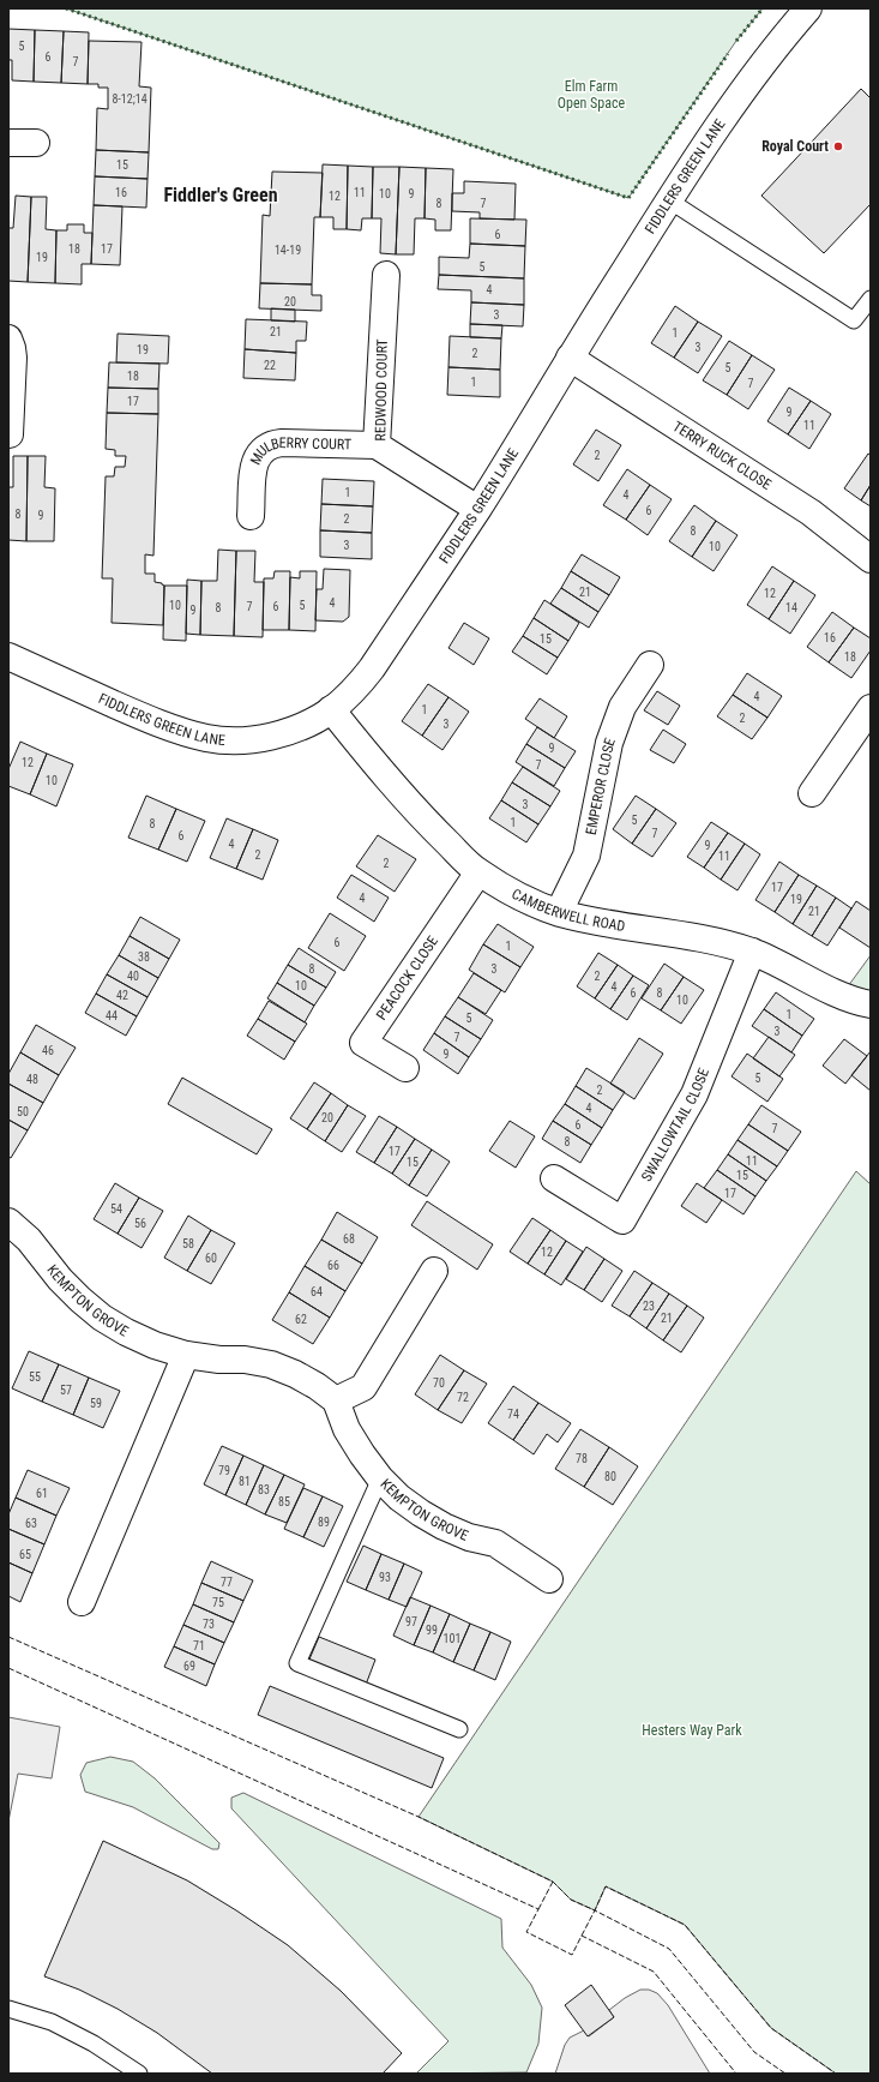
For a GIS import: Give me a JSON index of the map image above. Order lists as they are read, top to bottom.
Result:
{
  "streets": {
    "street": [
      "FIDDLERS GREEN LANE",
      "REDWOOD COURT",
      "TERRY RUCK CLOSE",
      "MULBERRY COURT",
      "EMPEROR CLOSE",
      "CAMBERWELL ROAD",
      "PEACOCK CLOSE",
      "SWALLOWTAIL CLOSE",
      "KEMPTON GROVE"
    ]
  },
  "crossings": [
    ["FIDDLERS GREEN LANE", "REDWOOD COURT"],
    ["FIDDLERS GREEN LANE", "TERRY RUCK CLOSE"],
    ["FIDDLERS GREEN LANE", "CAMBERWELL ROAD"],
    ["REDWOOD COURT", "MULBERRY COURT"],
    ["EMPEROR CLOSE", "CAMBERWELL ROAD"],
    ["CAMBERWELL ROAD", "PEACOCK CLOSE"],
    ["CAMBERWELL ROAD", "SWALLOWTAIL CLOSE"]
  ],
  "districts": ["Fiddler's Green"],
  "parks": ["Elm Farm Open Space", "Hesters Way Park"],
  "places": ["Royal Court"],
  "house_numbers": [
    "5",
    "6",
    "7",
    "8-12;14",
    "15",
    "16",
    "11",
    "10",
    "9",
    "12",
    "8",
    "7",
    "6",
    "18",
    "17",
    "14-19",
    "19",
    "5",
    "4",
    "20",
    "3",
    "21",
    "1",
    "3",
    "19",
    "2",
    "22",
    "5",
    "18",
    "1",
    "7",
    "17",
    "9",
    "11",
    "2",
    "1",
    "4",
    "6",
    "8",
    "9",
    "2",
    "8",
    "3",
    "10",
    "21",
    "12",
    "4",
    "10",
    "5",
    "7",
    "6",
    "8",
    "14",
    "9",
    "16",
    "15",
    "18",
    "4",
    "1",
    "2",
    "3",
    "9",
    "12",
    "7",
    "10",
    "3",
    "5",
    "1",
    "8",
    "7",
    "6",
    "4",
    "9",
    "2",
    "11",
    "2",
    "17",
    "4",
    "19",
    "21",
    "6",
    "1",
    "38",
    "8",
    "3",
    "40",
    "2",
    "10",
    "4",
    "6",
    "8",
    "42",
    "10",
    "1",
    "44",
    "5",
    "3",
    "7",
    "46",
    "9",
    "5",
    "48",
    "2",
    "4",
    "50",
    "20",
    "6",
    "7",
    "8",
    "17",
    "11",
    "15",
    "15",
    "17",
    "54",
    "56",
    "68",
    "58",
    "12",
    "60",
    "66",
    "64",
    "23",
    "21",
    "62",
    "55",
    "70",
    "57",
    "72",
    "59",
    "74",
    "78",
    "79",
    "80",
    "81",
    "83",
    "61",
    "85",
    "89",
    "63",
    "65",
    "93",
    "77",
    "75",
    "97",
    "73",
    "99",
    "101",
    "71",
    "69"
  ]
}
